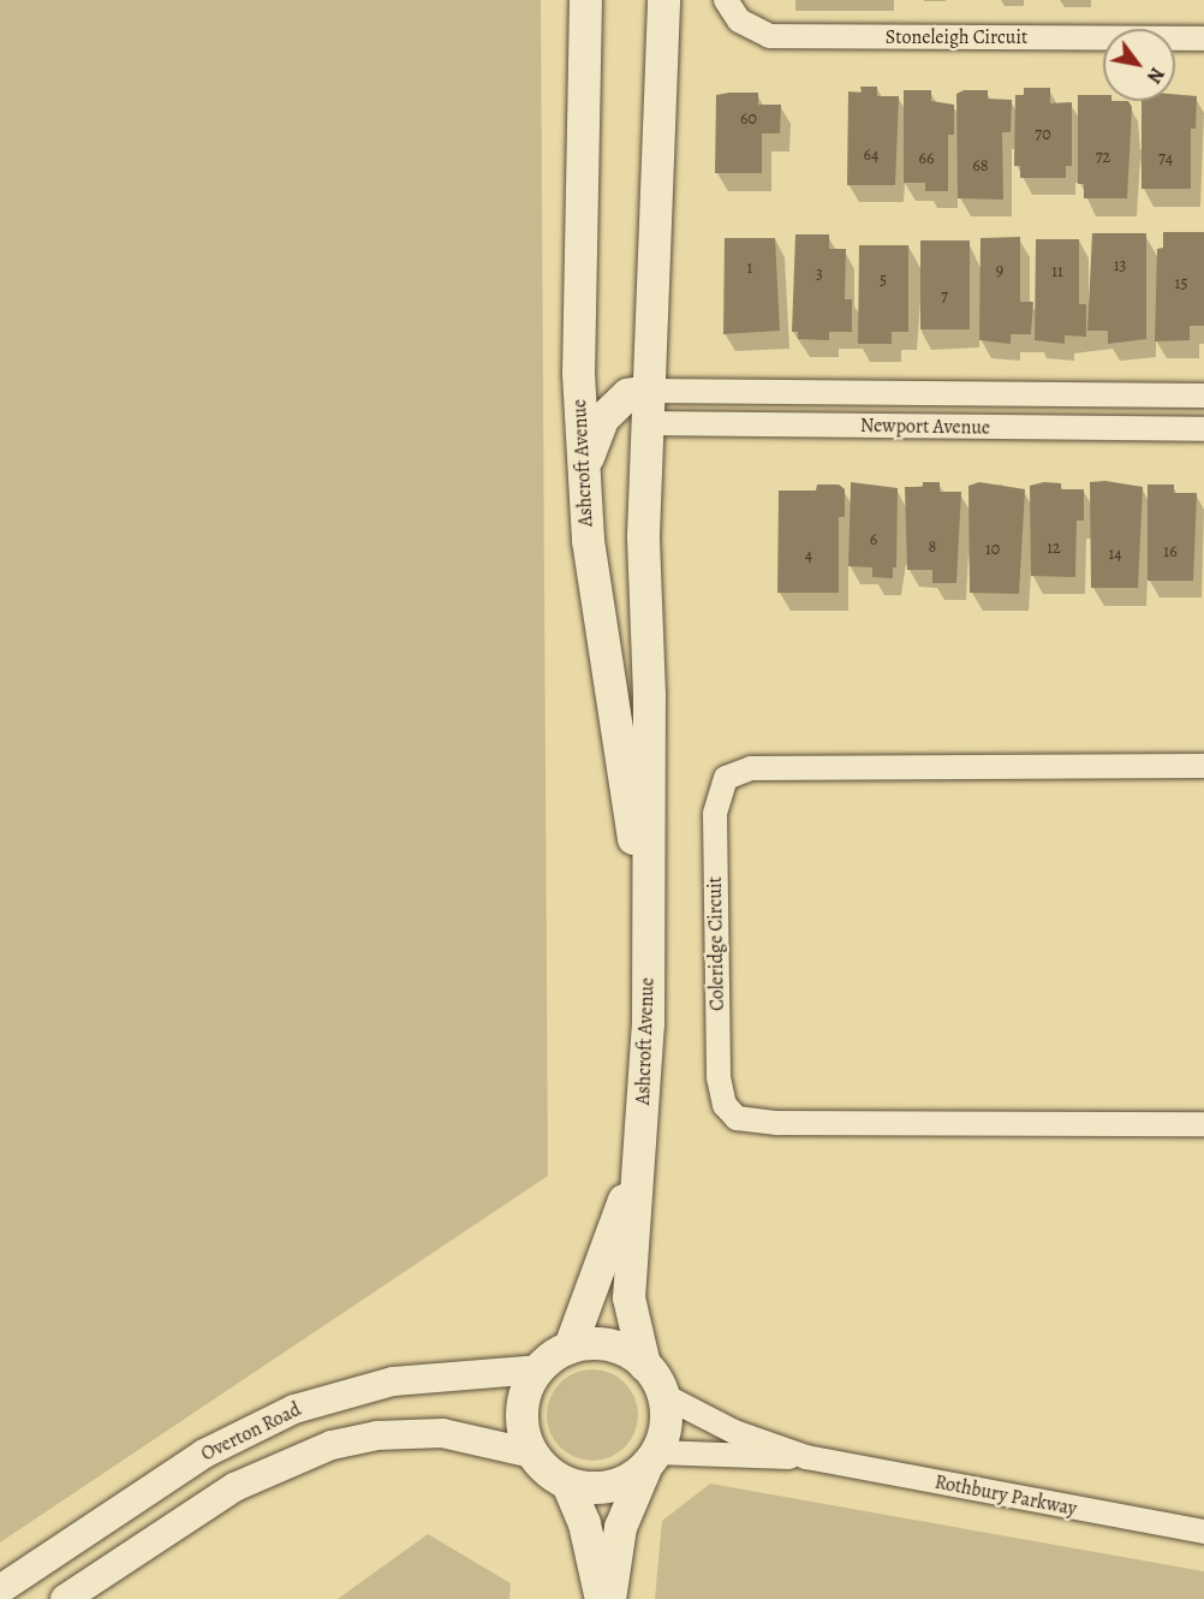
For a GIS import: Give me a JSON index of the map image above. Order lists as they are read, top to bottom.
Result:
{
  "streets": {
    "main road": ["Ashcroft Avenue"],
    "street": [
      "Stoneleigh Circuit",
      "Newport Avenue",
      "Coleridge Circuit",
      "Overton Road",
      "Rothbury Parkway"
    ]
  },
  "crossings": [
    ["Newport Avenue", "Ashcroft Avenue"],
    ["Ashcroft Avenue", "Overton Road"],
    ["Ashcroft Avenue", "Rothbury Parkway"],
    ["Overton Road", "Rothbury Parkway"]
  ],
  "house_numbers": [
    "60",
    "70",
    "64",
    "72",
    "66",
    "74",
    "68",
    "13",
    "1",
    "9",
    "11",
    "3",
    "5",
    "15",
    "7",
    "6",
    "8",
    "12",
    "10",
    "16",
    "14",
    "4"
  ],
  "north": "bottom right"
}
